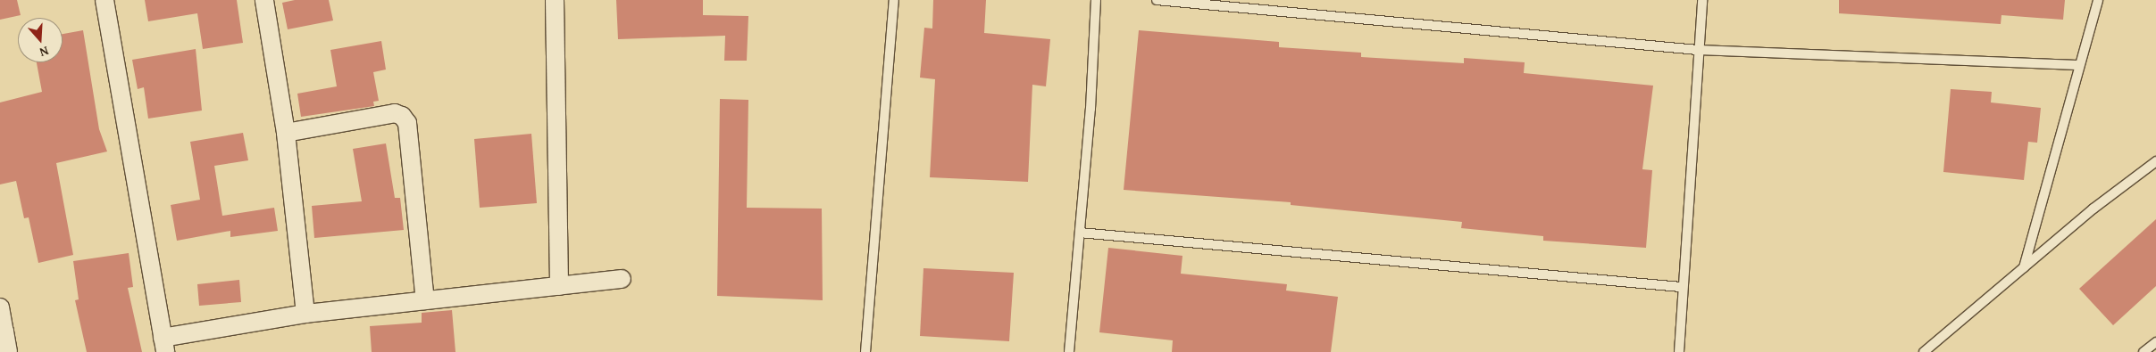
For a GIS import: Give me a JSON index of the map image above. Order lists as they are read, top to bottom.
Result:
{
  "north": "bottom"
}
